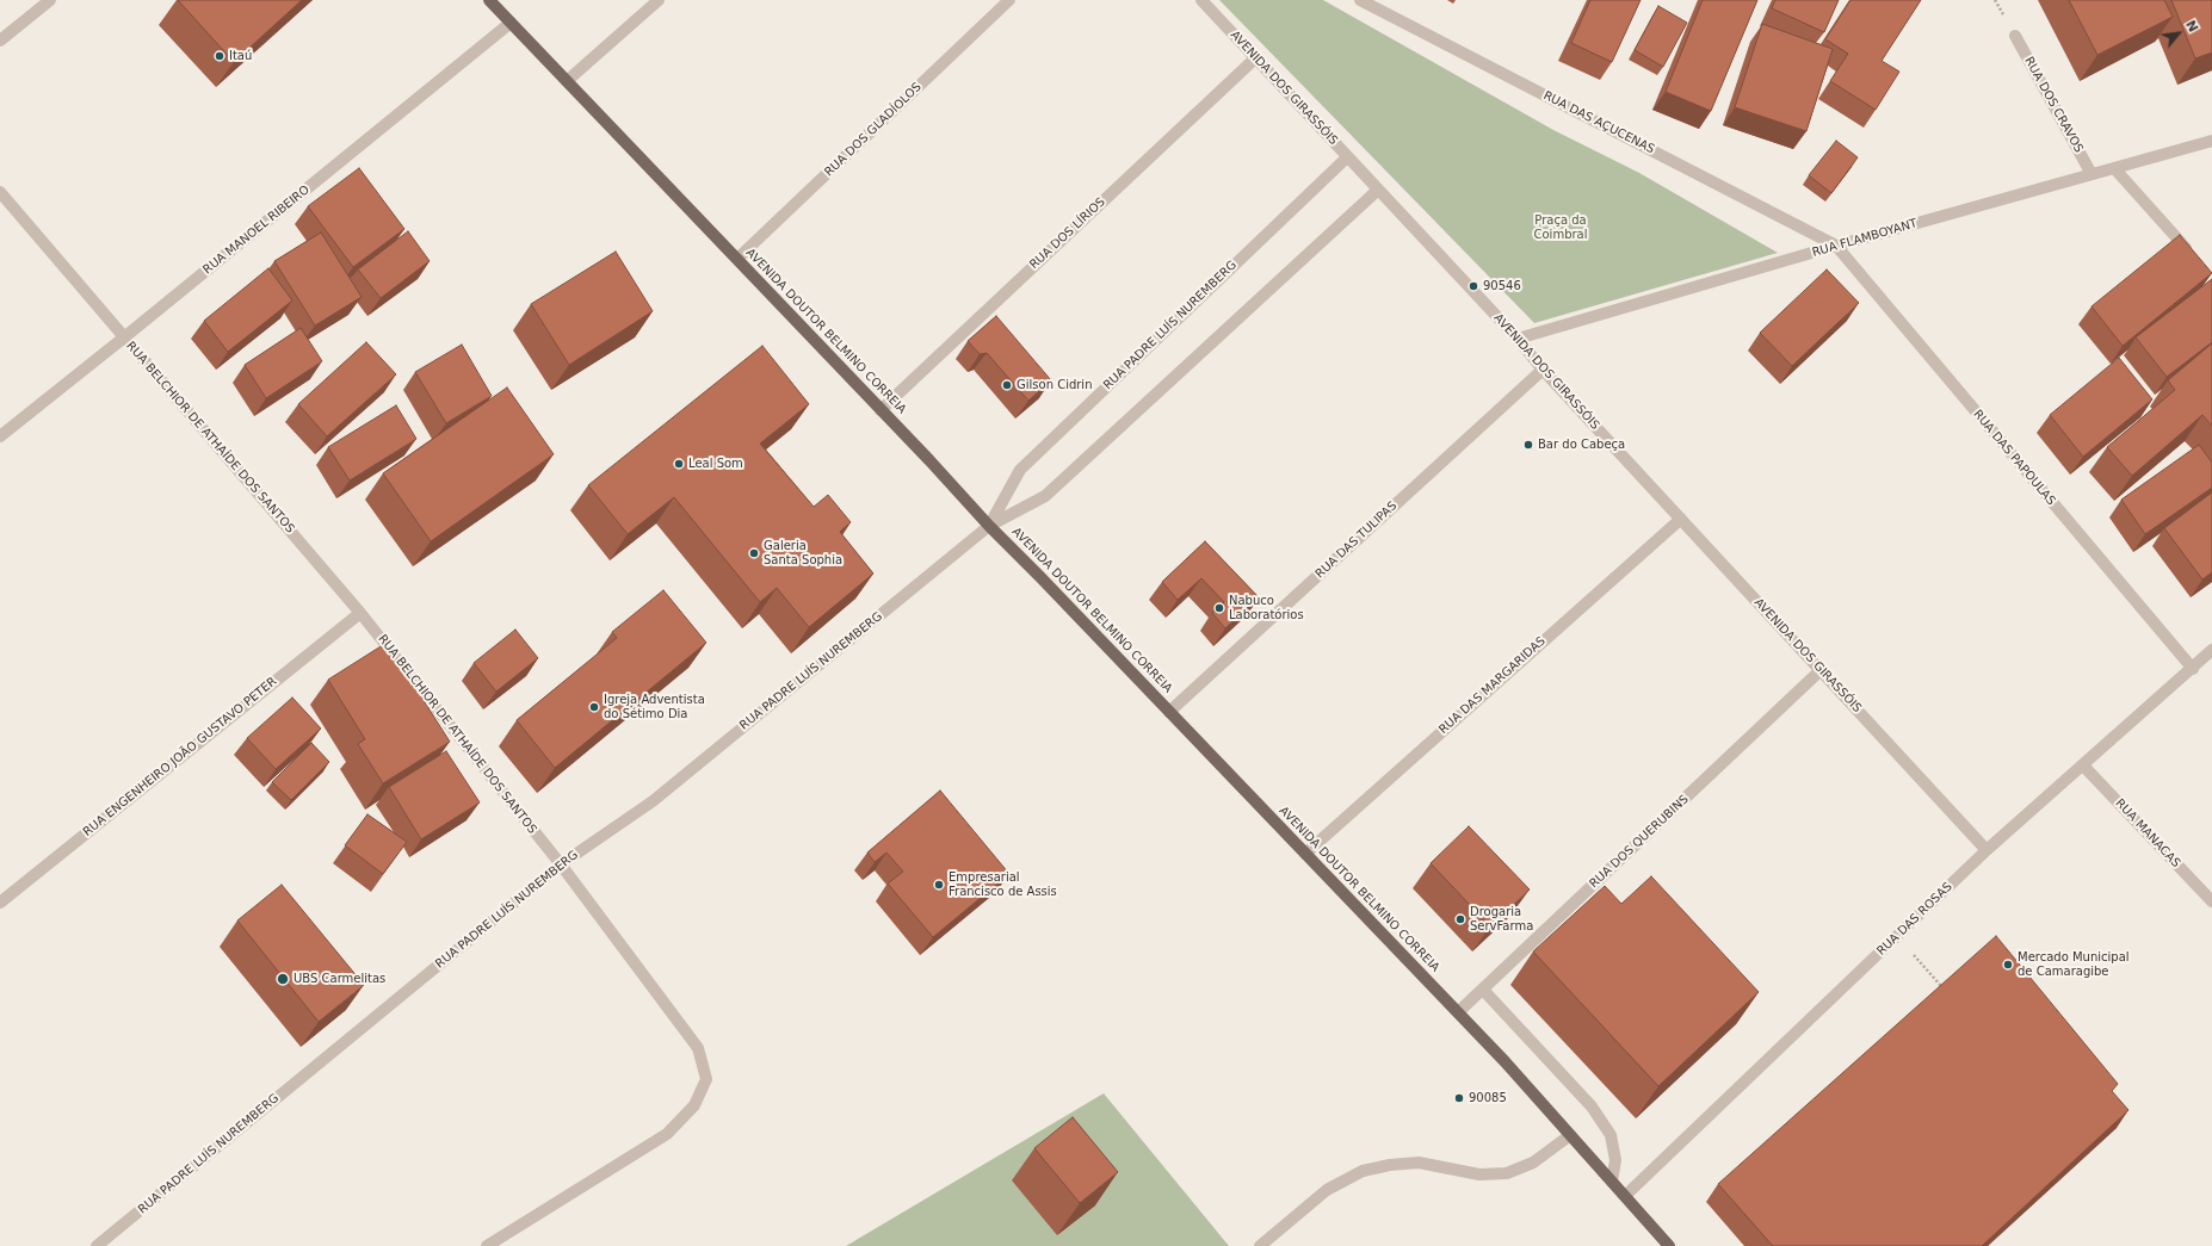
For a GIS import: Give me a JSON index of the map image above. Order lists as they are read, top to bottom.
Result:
{
  "streets": {
    "main road": ["AVENIDA DOUTOR BELMINO CORREIA"],
    "street": [
      "AVENIDA DOS GIRASSÓIS",
      "RUA DOS CRAVOS",
      "RUA DAS AÇUCENAS",
      "RUA DOS GLADÍOLOS",
      "RUA MANOEL RIBEIRO",
      "RUA DOS LÍRIOS",
      "RUA FLAMBOYANT",
      "RUA PADRE LUÍS NUREMBERG",
      "RUA BELCHIOR DE ATHAÍDE DOS SANTOS",
      "RUA DAS PAPOULAS",
      "RUA DAS TULIPAS",
      "RUA DAS MARGARIDAS",
      "RUA ENGENHEIRO JOÃO GUSTAVO PETER",
      "RUA MANACAS",
      "RUA DOS QUERUBINS",
      "RUA DAS ROSAS"
    ]
  },
  "crossings": [
    ["AVENIDA DOS GIRASSÓIS", "RUA DOS LÍRIOS"],
    ["AVENIDA DOS GIRASSÓIS", "RUA FLAMBOYANT"],
    ["AVENIDA DOS GIRASSÓIS", "RUA PADRE LUÍS NUREMBERG"],
    ["AVENIDA DOS GIRASSÓIS", "RUA DAS TULIPAS"],
    ["AVENIDA DOS GIRASSÓIS", "RUA DAS MARGARIDAS"],
    ["AVENIDA DOS GIRASSÓIS", "RUA DOS QUERUBINS"],
    ["AVENIDA DOS GIRASSÓIS", "RUA DAS ROSAS"],
    ["RUA DOS CRAVOS", "RUA FLAMBOYANT"],
    ["RUA DAS AÇUCENAS", "RUA FLAMBOYANT"],
    ["RUA DAS AÇUCENAS", "RUA DAS PAPOULAS"],
    ["RUA DOS GLADÍOLOS", "AVENIDA DOUTOR BELMINO CORREIA"],
    ["RUA MANOEL RIBEIRO", "AVENIDA DOUTOR BELMINO CORREIA"],
    ["RUA MANOEL RIBEIRO", "RUA BELCHIOR DE ATHAÍDE DOS SANTOS"],
    ["RUA DOS LÍRIOS", "AVENIDA DOUTOR BELMINO CORREIA"],
    ["RUA FLAMBOYANT", "RUA DAS PAPOULAS"],
    ["RUA PADRE LUÍS NUREMBERG", "AVENIDA DOUTOR BELMINO CORREIA"],
    ["RUA PADRE LUÍS NUREMBERG", "RUA BELCHIOR DE ATHAÍDE DOS SANTOS"],
    ["AVENIDA DOUTOR BELMINO CORREIA", "RUA DAS TULIPAS"],
    ["AVENIDA DOUTOR BELMINO CORREIA", "RUA DAS MARGARIDAS"],
    ["AVENIDA DOUTOR BELMINO CORREIA", "RUA DOS QUERUBINS"],
    ["AVENIDA DOUTOR BELMINO CORREIA", "RUA DAS ROSAS"],
    ["RUA BELCHIOR DE ATHAÍDE DOS SANTOS", "RUA ENGENHEIRO JOÃO GUSTAVO PETER"],
    ["RUA DAS PAPOULAS", "RUA DAS ROSAS"],
    ["RUA MANACAS", "RUA DAS ROSAS"]
  ],
  "parks": ["Praça da Coimbral"],
  "places": [
    "Itaú",
    "90546",
    "Gilson Cidrin",
    "Bar do Cabeça",
    "Leal Som",
    "Galeria Santa Sophia",
    "Nabuco Laboratórios",
    "Igreja Adventista do Sétimo Dia",
    "Empresarial Francisco de Assis",
    "Drogaria ServFarma",
    "Mercado Municipal de Camaragibe",
    "UBS Carmelitas",
    "90085"
  ],
  "north": "top right"
}
